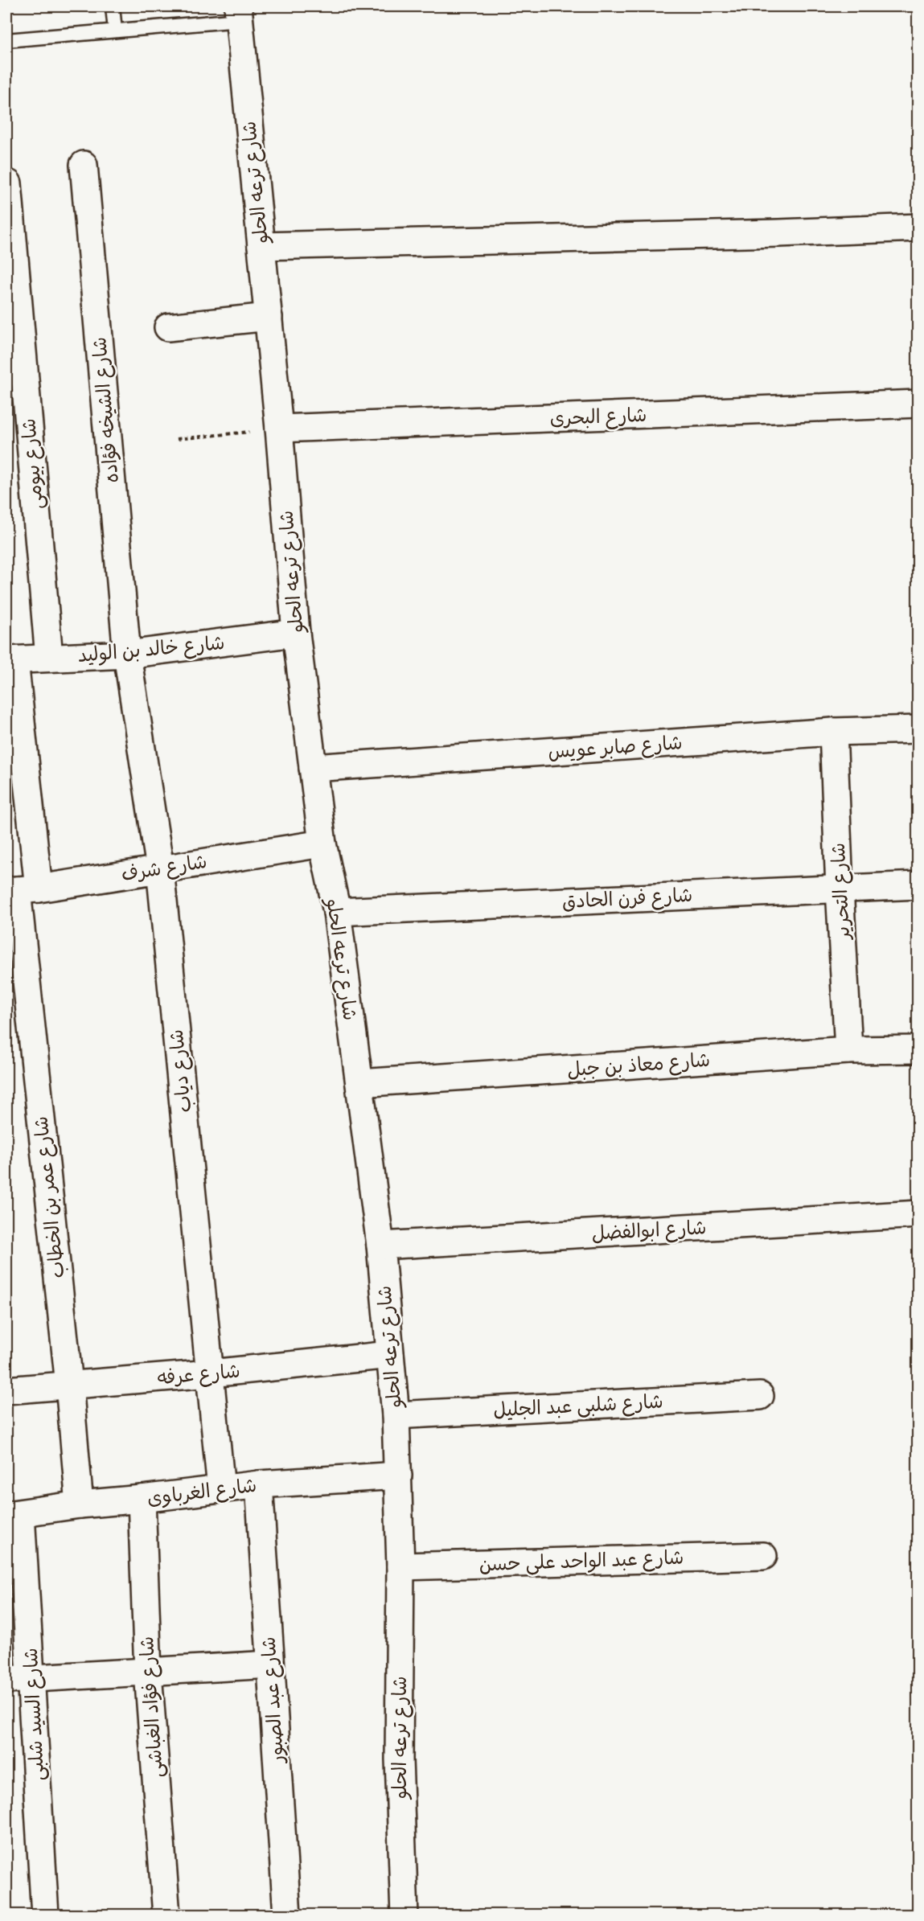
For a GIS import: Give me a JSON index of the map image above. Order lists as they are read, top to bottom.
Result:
{
  "streets": {
    "street": [
      "شارع ترعه الحلو",
      "شارع الشيخه فؤاده",
      "شارع البحرى",
      "شارع بيومى",
      "شارع خالد بن الوليد",
      "شارع صابر عويس",
      "شارع شرف",
      "شارع التحرير",
      "شارع فرن الحادق",
      "شارع معاذ بن جبل",
      "شارع دياب",
      "شارع عمر بن الخطاب",
      "شارع ابوالفضل",
      "شارع عرفه",
      "شارع شلبى عبد الجليل",
      "شارع الغرباوى",
      "شارع عبد الواحد على حسن",
      "شارع عبد الصبور",
      "شارع فؤاد الغباشى",
      "شارع السيد شلبى"
    ]
  },
  "crossings": [
    ["شارع ترعه الحلو", "شارع البحرى"],
    ["شارع ترعه الحلو", "شارع خالد بن الوليد"],
    ["شارع ترعه الحلو", "شارع صابر عويس"],
    ["شارع ترعه الحلو", "شارع شرف"],
    ["شارع ترعه الحلو", "شارع فرن الحادق"],
    ["شارع ترعه الحلو", "شارع معاذ بن جبل"],
    ["شارع ترعه الحلو", "شارع ابوالفضل"],
    ["شارع ترعه الحلو", "شارع عرفه"],
    ["شارع ترعه الحلو", "شارع شلبى عبد الجليل"],
    ["شارع ترعه الحلو", "شارع الغرباوى"],
    ["شارع ترعه الحلو", "شارع عبد الواحد على حسن"],
    ["شارع الشيخه فؤاده", "شارع خالد بن الوليد"],
    ["شارع الشيخه فؤاده", "شارع دياب"],
    ["شارع بيومى", "شارع خالد بن الوليد"],
    ["شارع خالد بن الوليد", "شارع دياب"],
    ["شارع خالد بن الوليد", "شارع عمر بن الخطاب"],
    ["شارع صابر عويس", "شارع التحرير"],
    ["شارع شرف", "شارع دياب"],
    ["شارع شرف", "شارع عمر بن الخطاب"],
    ["شارع التحرير", "شارع فرن الحادق"],
    ["شارع التحرير", "شارع معاذ بن جبل"],
    ["شارع دياب", "شارع عرفه"],
    ["شارع دياب", "شارع الغرباوى"],
    ["شارع عمر بن الخطاب", "شارع عرفه"],
    ["شارع عمر بن الخطاب", "شارع الغرباوى"],
    ["شارع الغرباوى", "شارع عبد الصبور"],
    ["شارع الغرباوى", "شارع فؤاد الغباشى"],
    ["شارع الغرباوى", "شارع السيد شلبى"]
  ]
}
